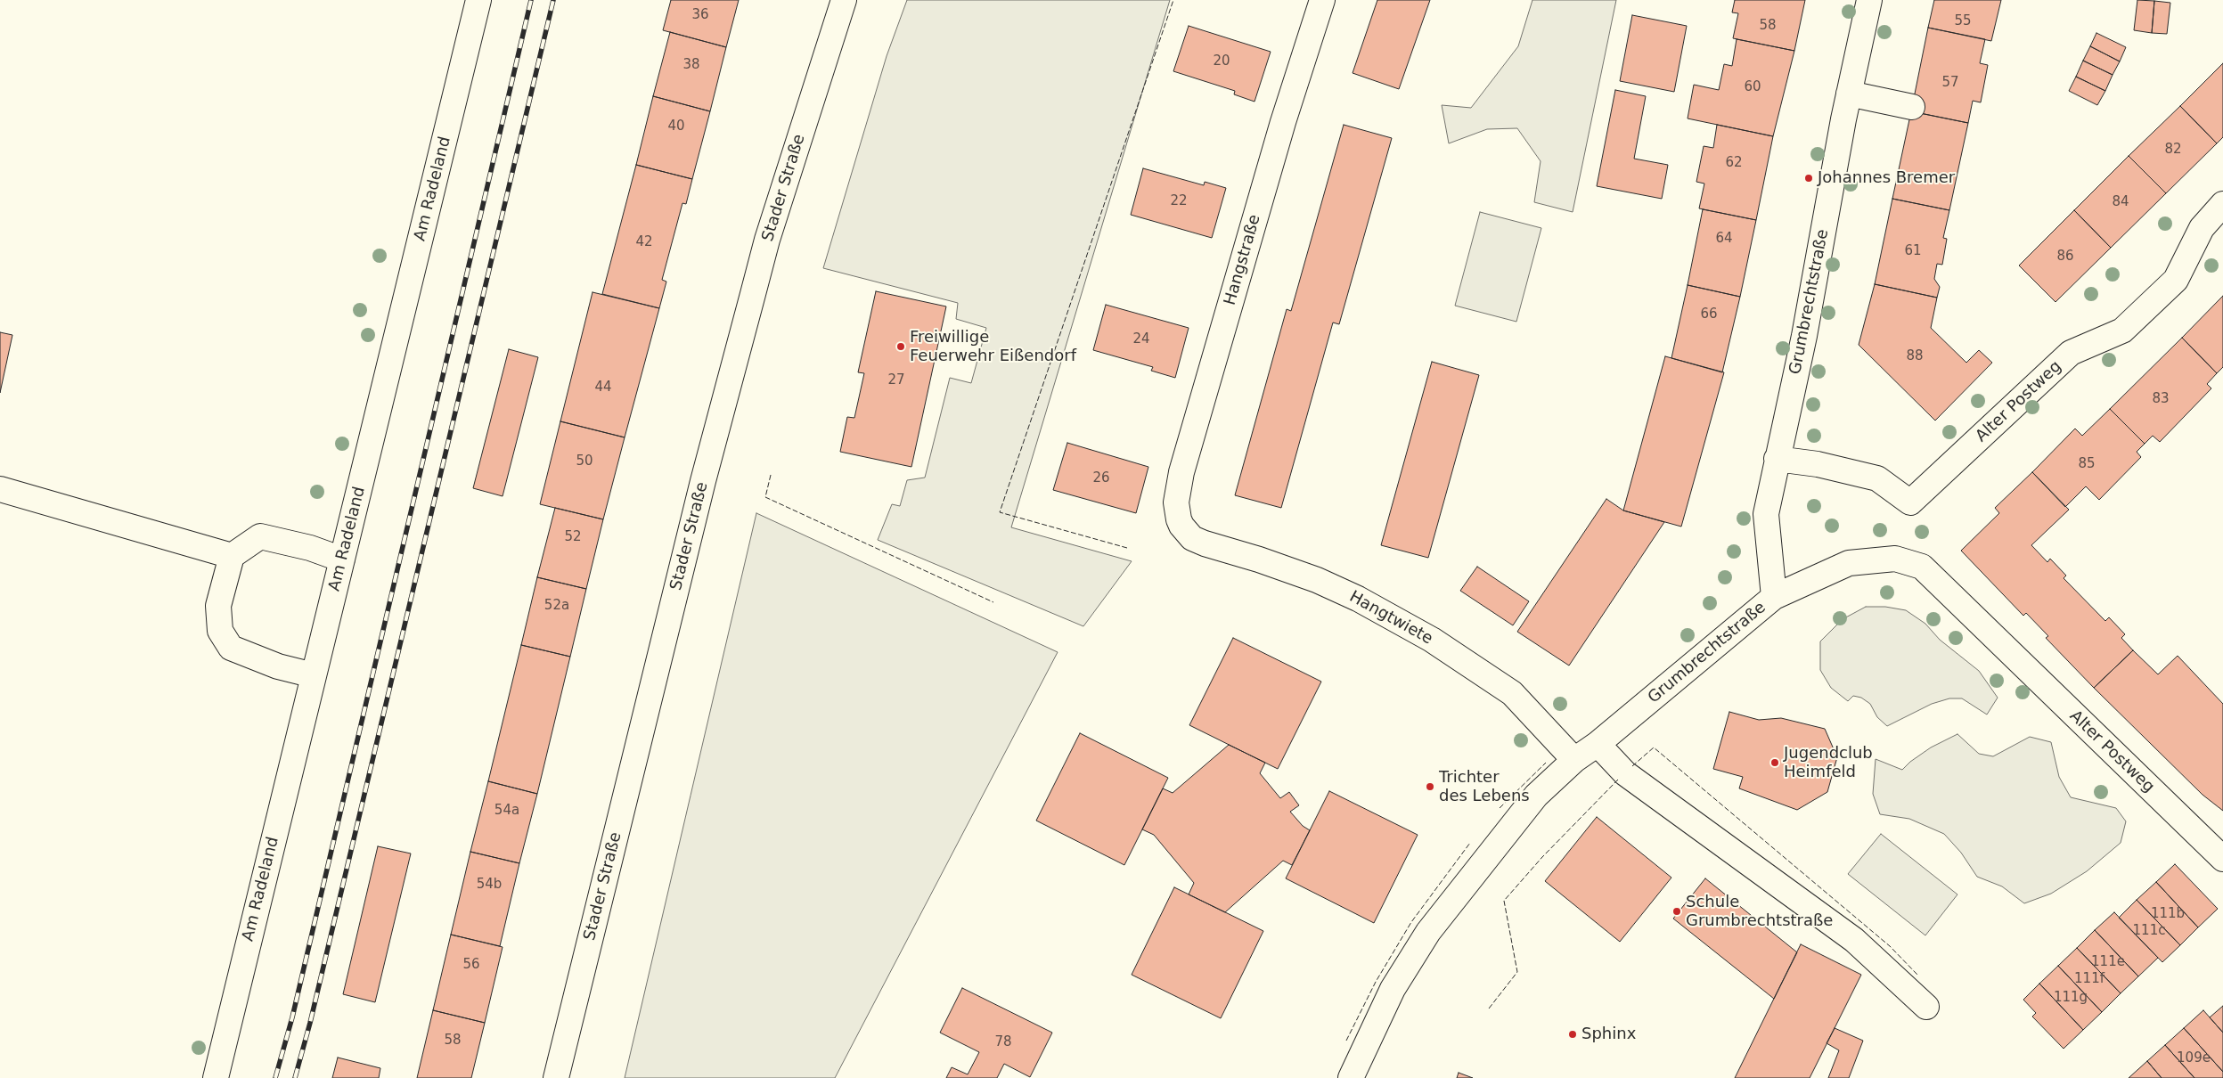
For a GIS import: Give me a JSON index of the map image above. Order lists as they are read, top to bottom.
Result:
{
  "streets": {
    "street": [
      "Stader Straße",
      "Am Radeland",
      "Hangstraße",
      "Grumbrechtstraße",
      "Alter Postweg",
      "Hangtwiete"
    ]
  },
  "crossings": [
    ["Hangstraße", "Hangtwiete"],
    ["Grumbrechtstraße", "Alter Postweg"],
    ["Grumbrechtstraße", "Hangtwiete"]
  ],
  "places": [
    "Johannes Bremer",
    "Freiwillige Feuerwehr Eißendorf",
    "Jugendclub Heimfeld",
    "Trichter des Lebens",
    "Schule Grumbrechtstraße",
    "Sphinx"
  ],
  "house_numbers": [
    "36",
    "55",
    "58",
    "20",
    "38",
    "57",
    "60",
    "40",
    "82",
    "62",
    "22",
    "84",
    "64",
    "42",
    "61",
    "86",
    "66",
    "24",
    "88",
    "27",
    "44",
    "83",
    "50",
    "85",
    "26",
    "52",
    "52a",
    "54a",
    "54b",
    "111b",
    "111c",
    "111e",
    "56",
    "111f",
    "111g",
    "58",
    "78",
    "109e"
  ]
}
